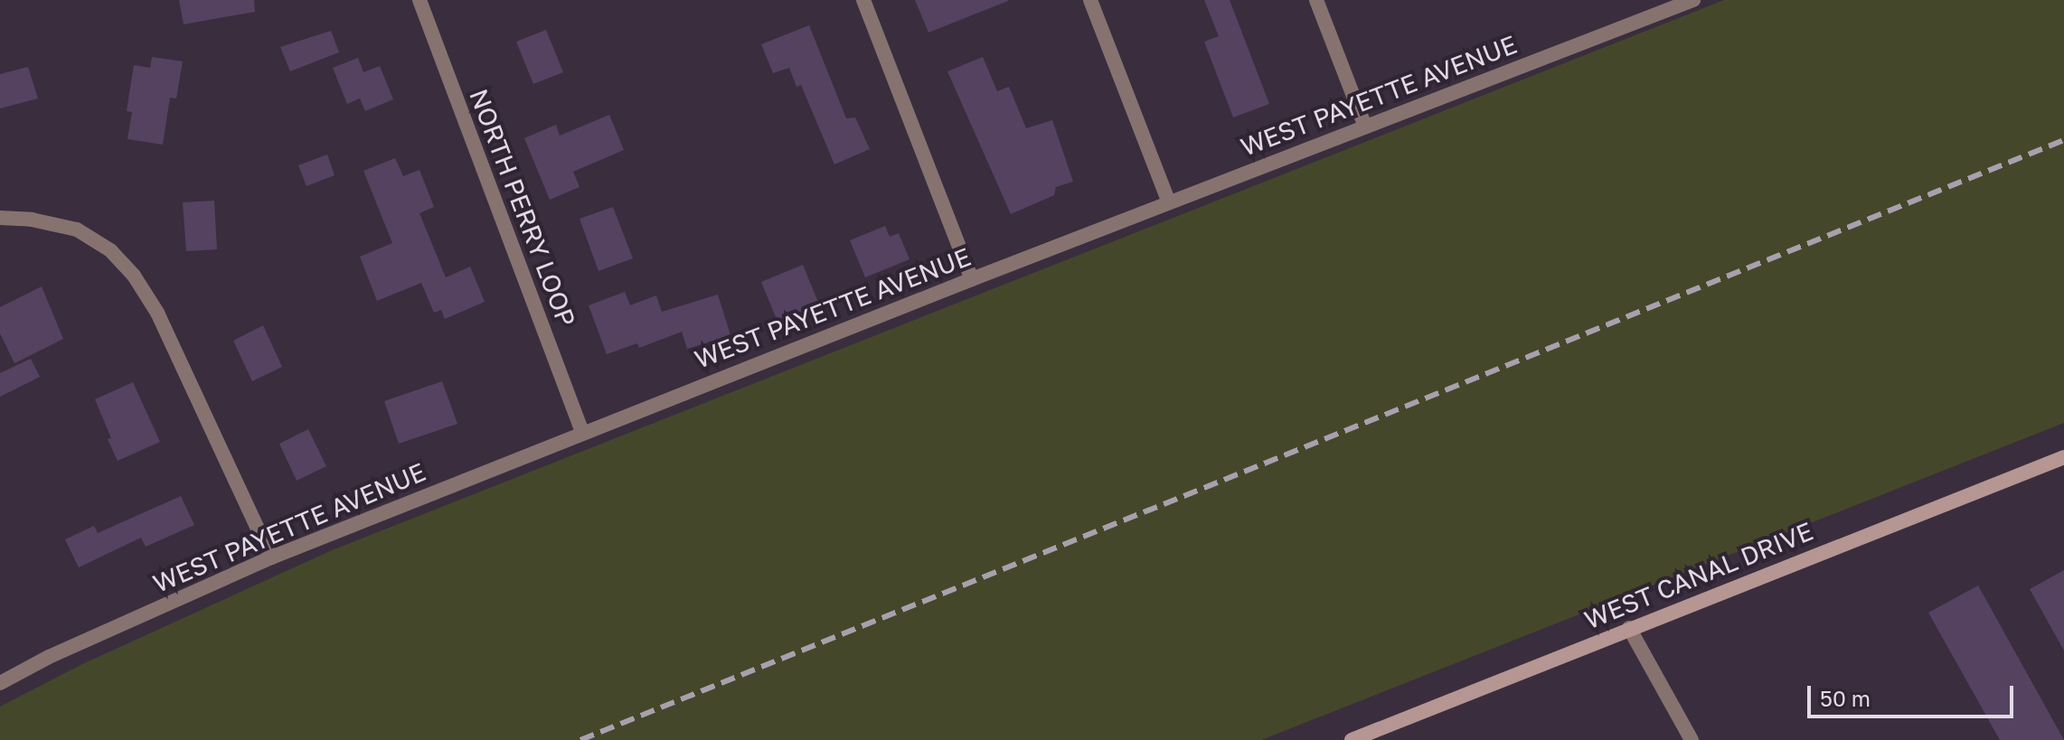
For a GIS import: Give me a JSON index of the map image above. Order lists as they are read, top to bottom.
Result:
{
  "streets": {
    "street": ["WEST PAYETTE AVENUE", "NORTH PERRY LOOP", "WEST CANAL DRIVE"]
  },
  "crossings": [
    ["WEST PAYETTE AVENUE", "NORTH PERRY LOOP"]
  ],
  "scale_bar": "50 m"
}
